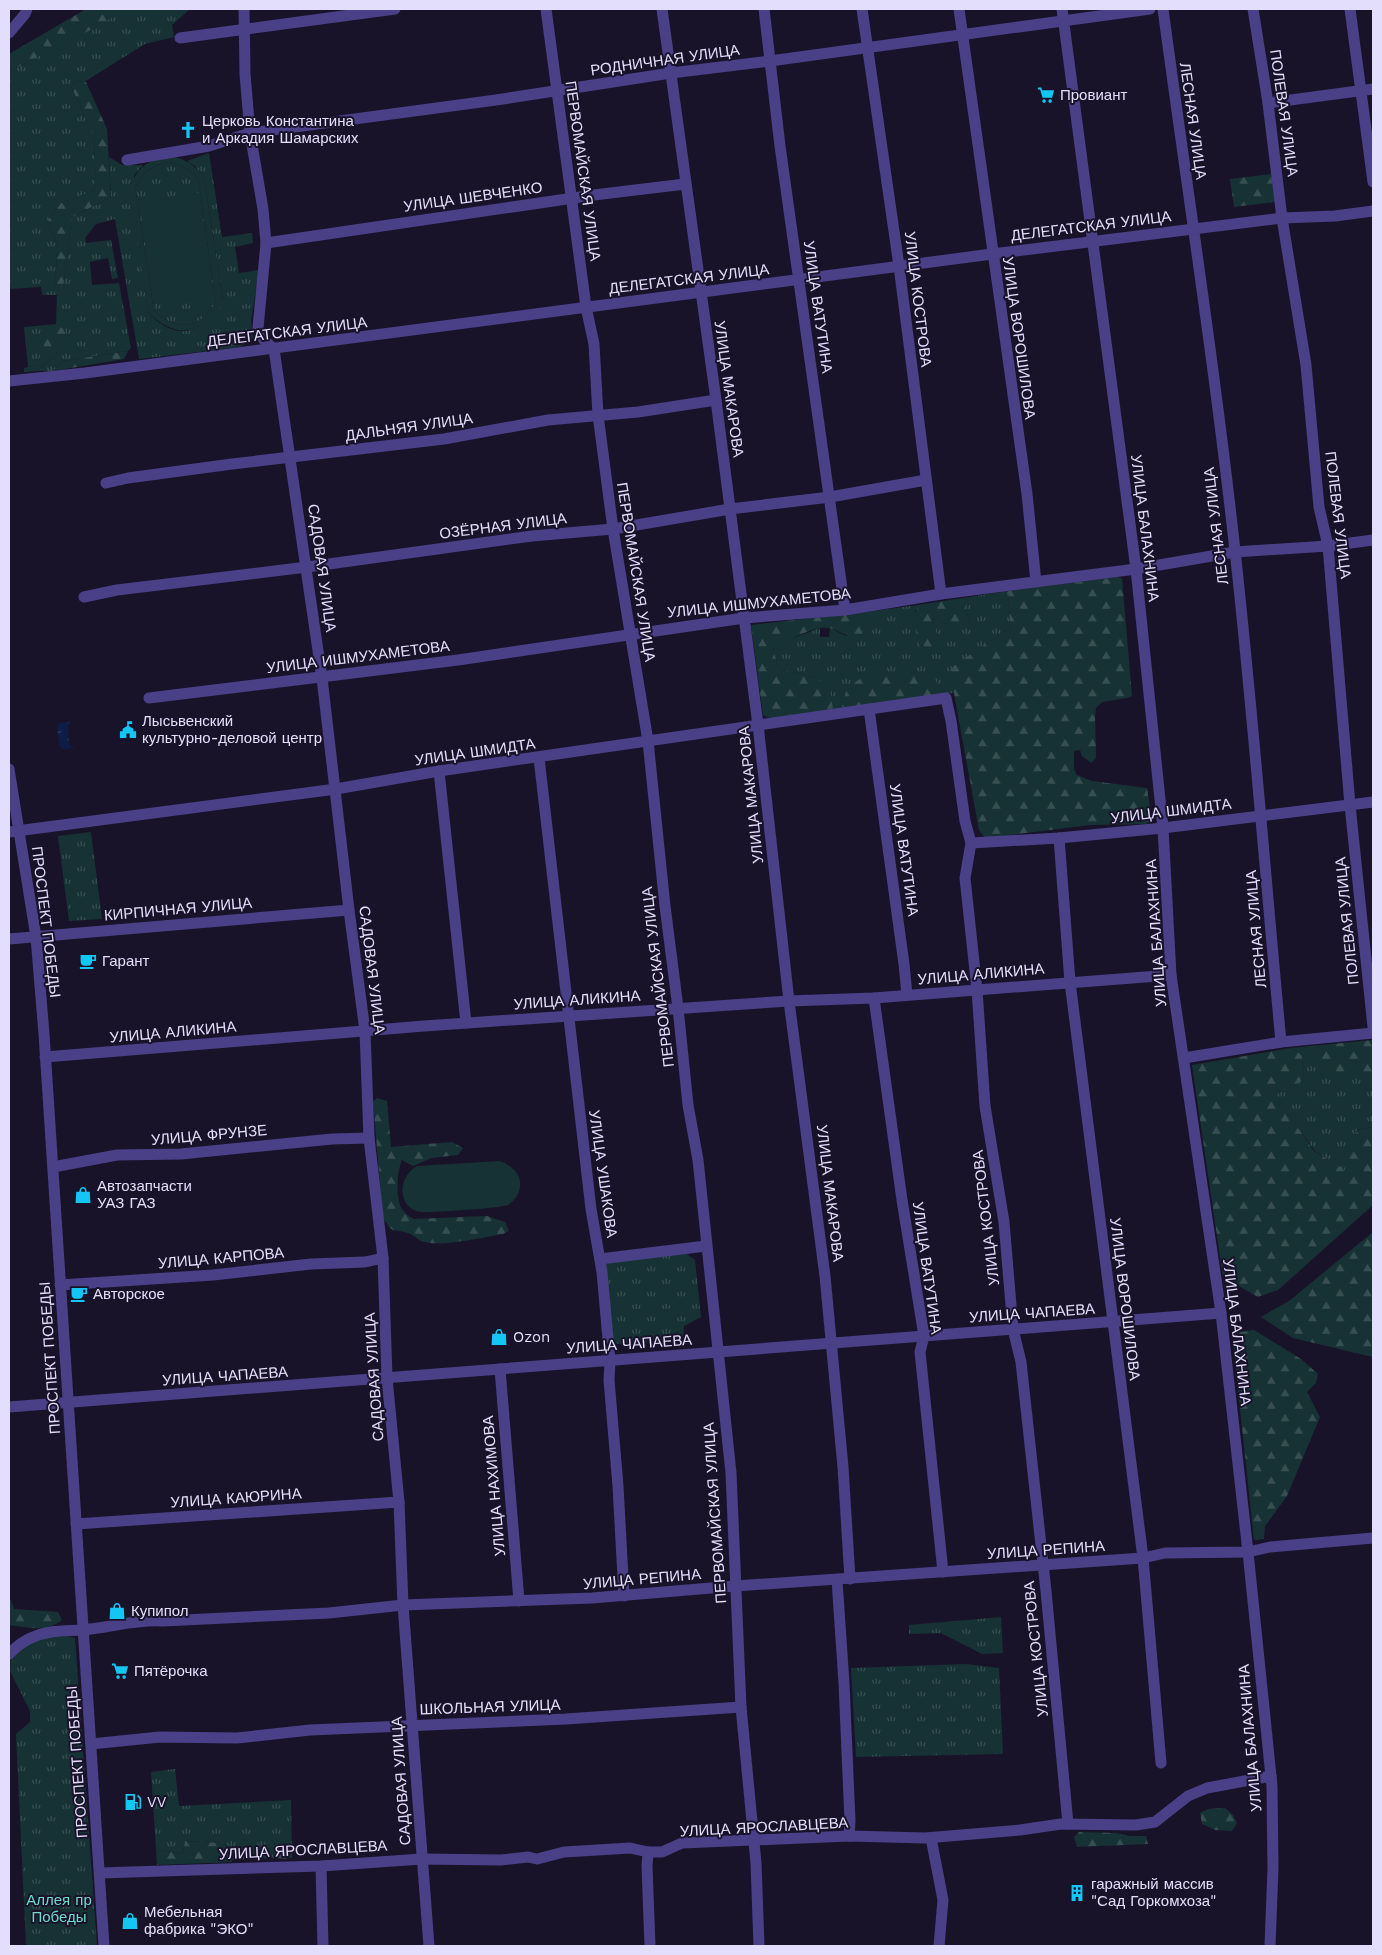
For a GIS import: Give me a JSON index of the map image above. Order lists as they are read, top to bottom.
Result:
{
  "streets": {
    "street": [
      "РОДНИЧНАЯ УЛИЦА",
      "ПОЛЕВАЯ УЛИЦА",
      "ЛЕСНАЯ УЛИЦА",
      "ПЕРВОМАЙСКАЯ УЛИЦА",
      "УЛИЦА ШЕВЧЕНКО",
      "ДЕЛЕГАТСКАЯ УЛИЦА",
      "УЛИЦА КОСТРОВА",
      "УЛИЦА ВАТУТИНА",
      "УЛИЦА ВОРОШИЛОВА",
      "УЛИЦА МАКАРОВА",
      "ДАЛЬНЯЯ УЛИЦА",
      "ОЗЁРНАЯ УЛИЦА",
      "УЛИЦА БАЛАХНИНА",
      "САДОВАЯ УЛИЦА",
      "УЛИЦА ИШМУХАМЕТОВА",
      "УЛИЦА ШМИДТА",
      "КИРПИЧНАЯ УЛИЦА",
      "ПРОСПЕКТ ПОБЕДЫ",
      "УЛИЦА АЛИКИНА",
      "УЛИЦА ФРУНЗЕ",
      "УЛИЦА УШАКОВА",
      "УЛИЦА КАРПОВА",
      "УЛИЦА ЧАПАЕВА",
      "УЛИЦА НАХИМОВА",
      "УЛИЦА КАЮРИНА",
      "УЛИЦА РЕПИНА",
      "ШКОЛЬНАЯ УЛИЦА",
      "УЛИЦА ЯРОСЛАВЦЕВА"
    ]
  },
  "crossings": [
    ["РОДНИЧНАЯ УЛИЦА", "ПЕРВОМАЙСКАЯ УЛИЦА"],
    ["РОДНИЧНАЯ УЛИЦА", "УЛИЦА КОСТРОВА"],
    ["РОДНИЧНАЯ УЛИЦА", "УЛИЦА ВАТУТИНА"],
    ["РОДНИЧНАЯ УЛИЦА", "УЛИЦА ВОРОШИЛОВА"],
    ["РОДНИЧНАЯ УЛИЦА", "УЛИЦА МАКАРОВА"],
    ["РОДНИЧНАЯ УЛИЦА", "УЛИЦА БАЛАХНИНА"],
    ["РОДНИЧНАЯ УЛИЦА", "САДОВАЯ УЛИЦА"],
    ["ПОЛЕВАЯ УЛИЦА", "ДЕЛЕГАТСКАЯ УЛИЦА"],
    ["ПОЛЕВАЯ УЛИЦА", "УЛИЦА ИШМУХАМЕТОВА"],
    ["ПОЛЕВАЯ УЛИЦА", "УЛИЦА ШМИДТА"],
    ["ЛЕСНАЯ УЛИЦА", "ДЕЛЕГАТСКАЯ УЛИЦА"],
    ["ЛЕСНАЯ УЛИЦА", "УЛИЦА ИШМУХАМЕТОВА"],
    ["ЛЕСНАЯ УЛИЦА", "УЛИЦА ШМИДТА"],
    ["ПЕРВОМАЙСКАЯ УЛИЦА", "УЛИЦА ШЕВЧЕНКО"],
    ["ПЕРВОМАЙСКАЯ УЛИЦА", "ДЕЛЕГАТСКАЯ УЛИЦА"],
    ["ПЕРВОМАЙСКАЯ УЛИЦА", "ДАЛЬНЯЯ УЛИЦА"],
    ["ПЕРВОМАЙСКАЯ УЛИЦА", "ОЗЁРНАЯ УЛИЦА"],
    ["ПЕРВОМАЙСКАЯ УЛИЦА", "УЛИЦА ИШМУХАМЕТОВА"],
    ["ПЕРВОМАЙСКАЯ УЛИЦА", "УЛИЦА ШМИДТА"],
    ["ПЕРВОМАЙСКАЯ УЛИЦА", "УЛИЦА АЛИКИНА"],
    ["ПЕРВОМАЙСКАЯ УЛИЦА", "УЛИЦА ЧАПАЕВА"],
    ["ПЕРВОМАЙСКАЯ УЛИЦА", "УЛИЦА РЕПИНА"],
    ["ПЕРВОМАЙСКАЯ УЛИЦА", "ШКОЛЬНАЯ УЛИЦА"],
    ["ПЕРВОМАЙСКАЯ УЛИЦА", "УЛИЦА ЯРОСЛАВЦЕВА"],
    ["УЛИЦА ШЕВЧЕНКО", "УЛИЦА МАКАРОВА"],
    ["УЛИЦА ШЕВЧЕНКО", "САДОВАЯ УЛИЦА"],
    ["ДЕЛЕГАТСКАЯ УЛИЦА", "УЛИЦА КОСТРОВА"],
    ["ДЕЛЕГАТСКАЯ УЛИЦА", "УЛИЦА ВАТУТИНА"],
    ["ДЕЛЕГАТСКАЯ УЛИЦА", "УЛИЦА ВОРОШИЛОВА"],
    ["ДЕЛЕГАТСКАЯ УЛИЦА", "УЛИЦА МАКАРОВА"],
    ["ДЕЛЕГАТСКАЯ УЛИЦА", "УЛИЦА БАЛАХНИНА"],
    ["ДЕЛЕГАТСКАЯ УЛИЦА", "САДОВАЯ УЛИЦА"],
    ["УЛИЦА КОСТРОВА", "ОЗЁРНАЯ УЛИЦА"],
    ["УЛИЦА КОСТРОВА", "УЛИЦА ИШМУХАМЕТОВА"],
    ["УЛИЦА КОСТРОВА", "УЛИЦА ШМИДТА"],
    ["УЛИЦА КОСТРОВА", "УЛИЦА АЛИКИНА"],
    ["УЛИЦА КОСТРОВА", "УЛИЦА ЧАПАЕВА"],
    ["УЛИЦА КОСТРОВА", "УЛИЦА РЕПИНА"],
    ["УЛИЦА КОСТРОВА", "УЛИЦА ЯРОСЛАВЦЕВА"],
    ["УЛИЦА ВАТУТИНА", "ОЗЁРНАЯ УЛИЦА"],
    ["УЛИЦА ВАТУТИНА", "УЛИЦА ИШМУХАМЕТОВА"],
    ["УЛИЦА ВАТУТИНА", "УЛИЦА ШМИДТА"],
    ["УЛИЦА ВАТУТИНА", "УЛИЦА АЛИКИНА"],
    ["УЛИЦА ВАТУТИНА", "УЛИЦА ЧАПАЕВА"],
    ["УЛИЦА ВАТУТИНА", "УЛИЦА РЕПИНА"],
    ["УЛИЦА ВОРОШИЛОВА", "УЛИЦА ИШМУХАМЕТОВА"],
    ["УЛИЦА ВОРОШИЛОВА", "УЛИЦА ШМИДТА"],
    ["УЛИЦА ВОРОШИЛОВА", "УЛИЦА АЛИКИНА"],
    ["УЛИЦА ВОРОШИЛОВА", "УЛИЦА ЧАПАЕВА"],
    ["УЛИЦА ВОРОШИЛОВА", "УЛИЦА РЕПИНА"],
    ["УЛИЦА МАКАРОВА", "ДАЛЬНЯЯ УЛИЦА"],
    ["УЛИЦА МАКАРОВА", "ОЗЁРНАЯ УЛИЦА"],
    ["УЛИЦА МАКАРОВА", "УЛИЦА ИШМУХАМЕТОВА"],
    ["УЛИЦА МАКАРОВА", "УЛИЦА ШМИДТА"],
    ["УЛИЦА МАКАРОВА", "УЛИЦА АЛИКИНА"],
    ["УЛИЦА МАКАРОВА", "УЛИЦА ЧАПАЕВА"],
    ["УЛИЦА МАКАРОВА", "УЛИЦА РЕПИНА"],
    ["ДАЛЬНЯЯ УЛИЦА", "САДОВАЯ УЛИЦА"],
    ["ОЗЁРНАЯ УЛИЦА", "САДОВАЯ УЛИЦА"],
    ["УЛИЦА БАЛАХНИНА", "УЛИЦА ИШМУХАМЕТОВА"],
    ["УЛИЦА БАЛАХНИНА", "УЛИЦА ШМИДТА"],
    ["УЛИЦА БАЛАХНИНА", "УЛИЦА АЛИКИНА"],
    ["УЛИЦА БАЛАХНИНА", "УЛИЦА ЧАПАЕВА"],
    ["УЛИЦА БАЛАХНИНА", "УЛИЦА РЕПИНА"],
    ["УЛИЦА БАЛАХНИНА", "УЛИЦА ЯРОСЛАВЦЕВА"],
    ["САДОВАЯ УЛИЦА", "УЛИЦА ИШМУХАМЕТОВА"],
    ["САДОВАЯ УЛИЦА", "УЛИЦА ШМИДТА"],
    ["САДОВАЯ УЛИЦА", "КИРПИЧНАЯ УЛИЦА"],
    ["САДОВАЯ УЛИЦА", "УЛИЦА АЛИКИНА"],
    ["САДОВАЯ УЛИЦА", "УЛИЦА ФРУНЗЕ"],
    ["САДОВАЯ УЛИЦА", "УЛИЦА КАРПОВА"],
    ["САДОВАЯ УЛИЦА", "УЛИЦА ЧАПАЕВА"],
    ["САДОВАЯ УЛИЦА", "УЛИЦА КАЮРИНА"],
    ["САДОВАЯ УЛИЦА", "УЛИЦА РЕПИНА"],
    ["САДОВАЯ УЛИЦА", "ШКОЛЬНАЯ УЛИЦА"],
    ["САДОВАЯ УЛИЦА", "УЛИЦА ЯРОСЛАВЦЕВА"],
    ["УЛИЦА ШМИДТА", "ПРОСПЕКТ ПОБЕДЫ"],
    ["УЛИЦА ШМИДТА", "УЛИЦА УШАКОВА"],
    ["КИРПИЧНАЯ УЛИЦА", "ПРОСПЕКТ ПОБЕДЫ"],
    ["ПРОСПЕКТ ПОБЕДЫ", "УЛИЦА АЛИКИНА"],
    ["ПРОСПЕКТ ПОБЕДЫ", "УЛИЦА ФРУНЗЕ"],
    ["ПРОСПЕКТ ПОБЕДЫ", "УЛИЦА КАРПОВА"],
    ["ПРОСПЕКТ ПОБЕДЫ", "УЛИЦА ЧАПАЕВА"],
    ["ПРОСПЕКТ ПОБЕДЫ", "УЛИЦА КАЮРИНА"],
    ["ПРОСПЕКТ ПОБЕДЫ", "УЛИЦА РЕПИНА"],
    ["ПРОСПЕКТ ПОБЕДЫ", "ШКОЛЬНАЯ УЛИЦА"],
    ["ПРОСПЕКТ ПОБЕДЫ", "УЛИЦА ЯРОСЛАВЦЕВА"],
    ["УЛИЦА АЛИКИНА", "УЛИЦА УШАКОВА"],
    ["УЛИЦА УШАКОВА", "УЛИЦА ЧАПАЕВА"],
    ["УЛИЦА УШАКОВА", "УЛИЦА РЕПИНА"],
    ["УЛИЦА ЧАПАЕВА", "УЛИЦА НАХИМОВА"],
    ["УЛИЦА НАХИМОВА", "УЛИЦА РЕПИНА"]
  ],
  "parks": ["Аллея пр Победы"],
  "places": {
    "supermarket": ["Провиант", "Пятёрочка"],
    "church": ["Церковь Константина и Аркадия Шамарских"],
    "public building": ["Лысьвенский культурно-деловой центр"],
    "cafe": ["Гарант", "Авторское"],
    "shop": [
      "Автозапчасти УАЗ ГАЗ",
      "Ozon",
      "Купипол",
      "Мебельная фабрика \"ЭКО\""
    ],
    "fuel station": ["VV"],
    "building": ["гаражный массив \"Сад Горкомхоза\""]
  }
}
